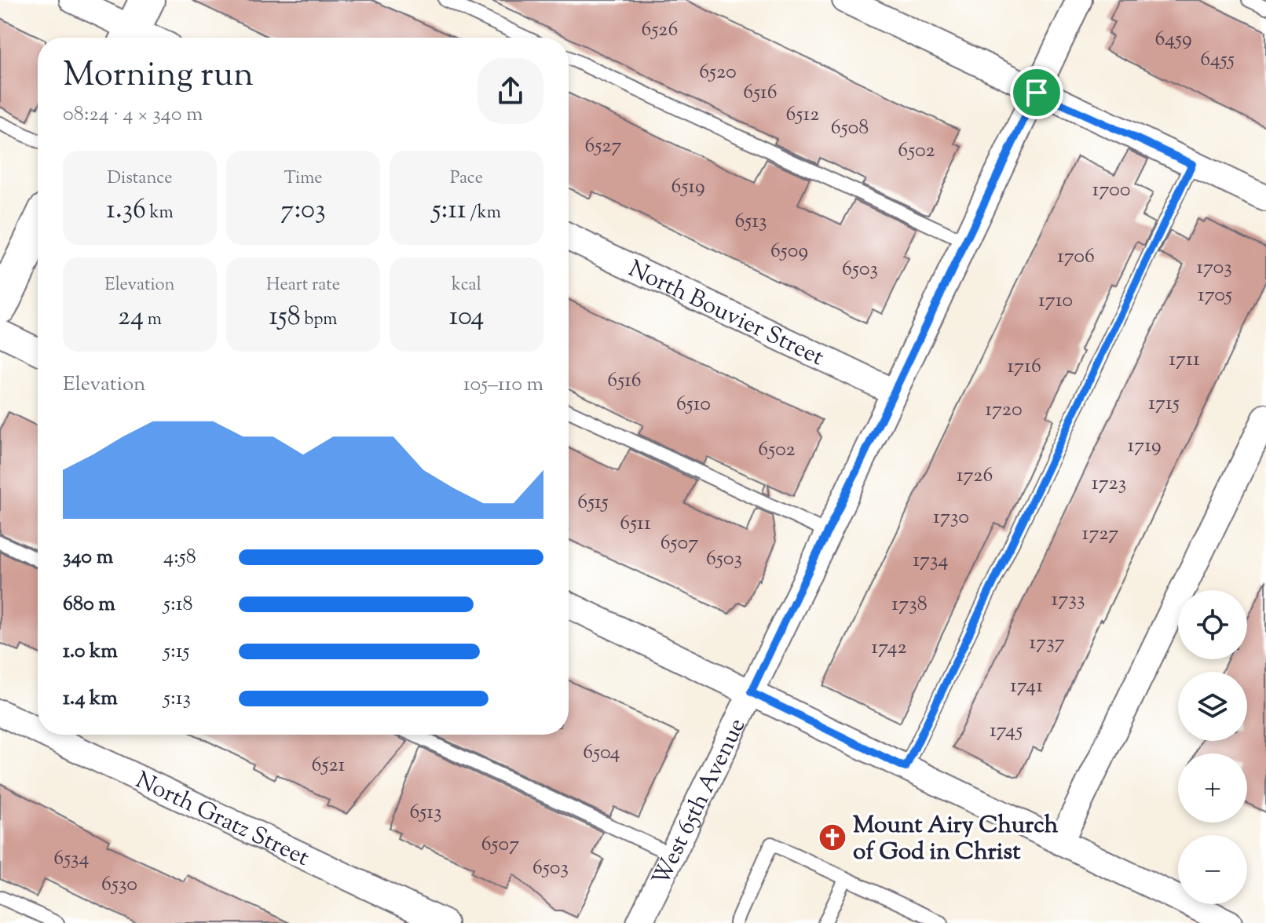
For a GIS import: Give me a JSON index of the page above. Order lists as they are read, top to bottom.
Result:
{
  "streets": {
    "street": ["North Bouvier Street", "West 65th Avenue", "North Gratz Street"]
  },
  "crossings": [
    ["North Bouvier Street", "West 65th Avenue"]
  ],
  "places": {
    "church": ["Mount Airy Church of God in Christ"]
  },
  "house_numbers": [
    "6526",
    "6459",
    "6455",
    "6520",
    "6516",
    "6512",
    "6508",
    "6527",
    "6502",
    "6519",
    "1700",
    "6513",
    "6509",
    "1706",
    "1703",
    "6503",
    "1705",
    "1710",
    "1711",
    "1716",
    "6516",
    "1715",
    "6510",
    "1720",
    "1719",
    "6502",
    "1726",
    "1723",
    "6515",
    "1730",
    "6511",
    "1727",
    "6507",
    "6503",
    "1734",
    "1733",
    "1738",
    "1737",
    "1742",
    "1741",
    "1745",
    "6504",
    "6521",
    "6513",
    "6507",
    "6534",
    "6503",
    "6530"
  ],
  "page": {
    "heading": ["Morning run", "08:24 · 4 × 340 m"],
    "stats": [
      ["Distance", "1.36 km"],
      ["Time", "7:03"],
      ["Pace", "5:11 /km"],
      ["Elevation", "24 m"],
      ["Heart rate", "158 bpm"],
      ["kcal", "104"]
    ],
    "chart": ["Elevation", "105–110 m"],
    "list": [
      {
        "name": "340 m",
        "note": "4:58"
      },
      {
        "name": "680 m",
        "note": "5:18"
      },
      {
        "name": "1.0 km",
        "note": "5:15"
      },
      {
        "name": "1.4 km",
        "note": "5:13"
      }
    ],
    "map_buttons": ["+", "−"]
  }
}
